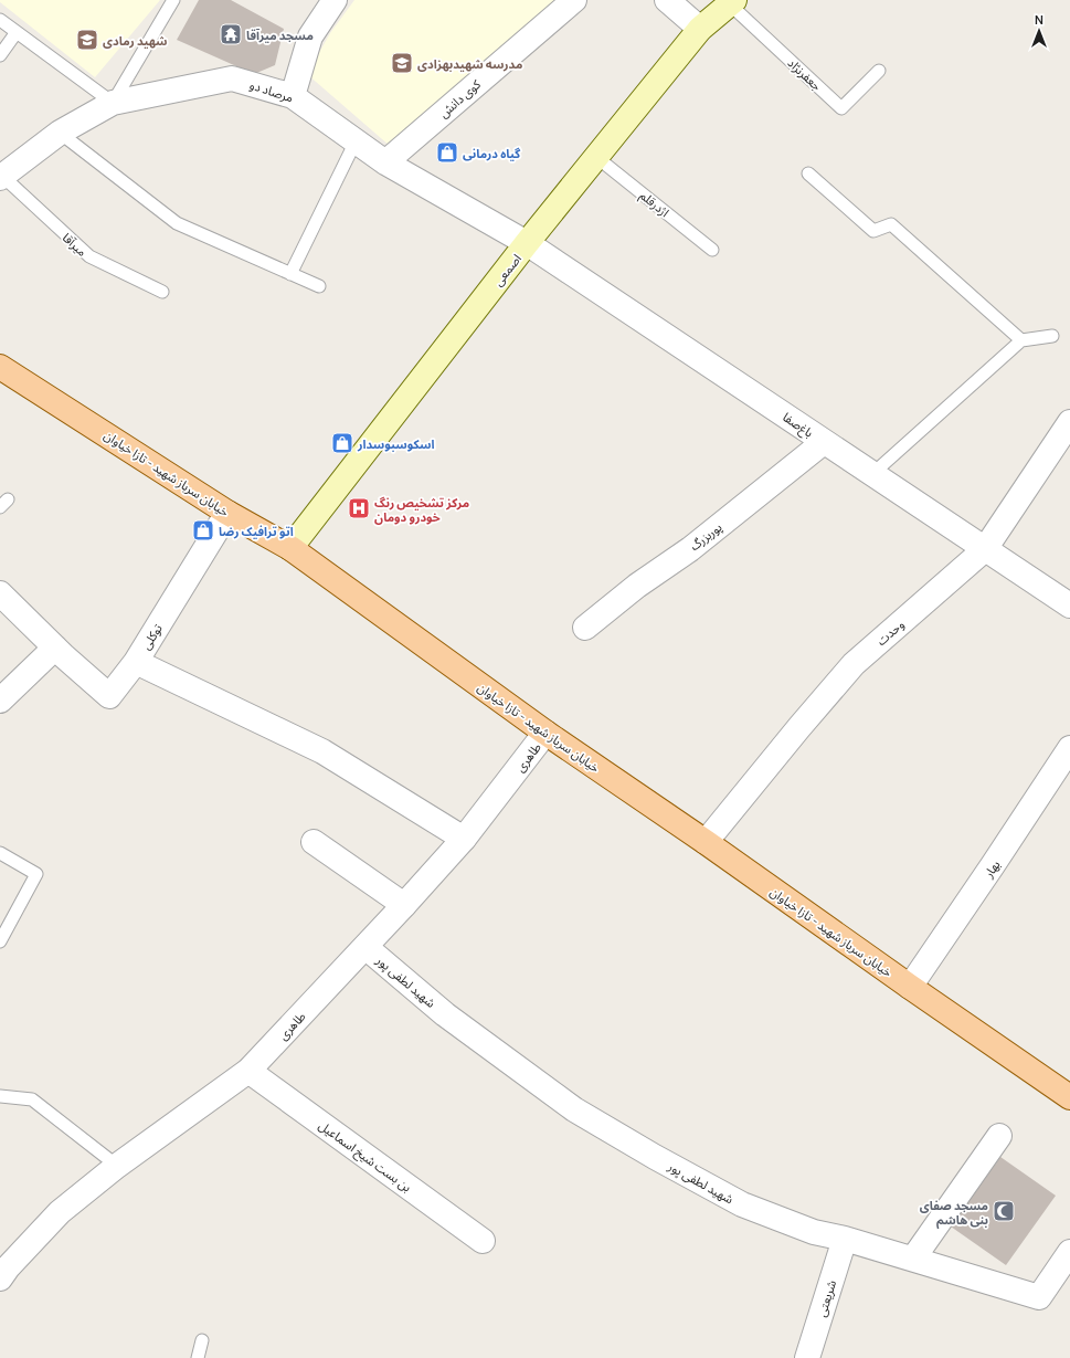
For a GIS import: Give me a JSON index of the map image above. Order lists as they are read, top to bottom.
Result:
{
  "streets": {
    "main road": ["اصمعی", "خیابان سرباز شهید - تازا خیاوان"],
    "street": [
      "مرصاد دو",
      "کوی دانش",
      "باغ‌صفا",
      "پوربزرگ",
      "وحدت",
      "توکلی",
      "طاهری",
      "بهار",
      "شهید لطفی پور",
      "بن بست شیخ اسماعیل",
      "شریعتی"
    ],
    "lane": ["جعفرنژاد", "اژدرقلم", "میرآقا"]
  },
  "crossings": [
    ["جعفرنژاد", "اصمعی"],
    ["مرصاد دو", "کوی دانش"],
    ["مرصاد دو", "میرآقا"],
    ["مرصاد دو", "اصمعی"],
    ["مرصاد دو", "باغ‌صفا"],
    ["اژدرقلم", "اصمعی"],
    ["اصمعی", "باغ‌صفا"],
    ["اصمعی", "خیابان سرباز شهید - تازا خیاوان"],
    ["باغ‌صفا", "پوربزرگ"],
    ["باغ‌صفا", "وحدت"],
    ["خیابان سرباز شهید - تازا خیاوان", "وحدت"],
    ["خیابان سرباز شهید - تازا خیاوان", "توکلی"],
    ["خیابان سرباز شهید - تازا خیاوان", "طاهری"],
    ["خیابان سرباز شهید - تازا خیاوان", "بهار"],
    ["طاهری", "شهید لطفی پور"],
    ["طاهری", "بن بست شیخ اسماعیل"],
    ["شهید لطفی پور", "شریعتی"]
  ],
  "places": {
    "temple": ["مسجد میرآقا"],
    "school or university": ["شهید رمادی", "مدرسه شهیدبهزادی"],
    "shop": ["گیاه درمانی", "اسکوسبوسدار", "اتو ترافیک رضا"],
    "hospital": ["مرکز تشخیص رنگ خودرو دومان"],
    "mosque": ["مسجد صفای بنی هاشم"]
  },
  "north": "top"
}
